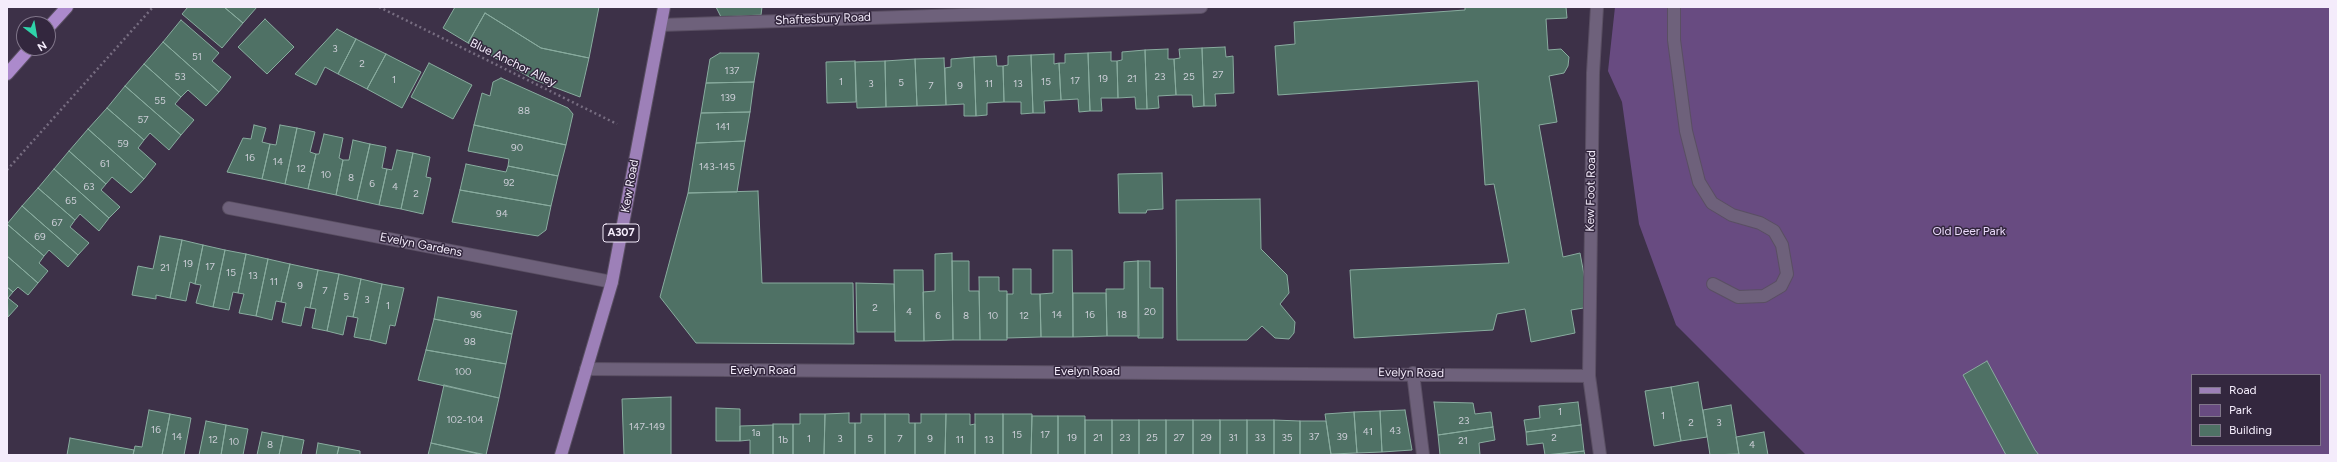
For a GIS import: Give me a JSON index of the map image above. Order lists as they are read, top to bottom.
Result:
{
  "streets": {
    "main road": ["Kew Road", "A307"],
    "street": [
      "Shaftesbury Road",
      "Kew Foot Road",
      "Evelyn Gardens",
      "Evelyn Road"
    ],
    "path": ["Blue Anchor Alley"]
  },
  "crossings": [
    ["Shaftesbury Road", "Kew Road"],
    ["Blue Anchor Alley", "Kew Road"],
    ["Kew Road", "Evelyn Gardens"],
    ["Kew Road", "Evelyn Road"],
    ["Kew Foot Road", "Evelyn Road"]
  ],
  "parks": ["Old Deer Park"],
  "house_numbers": [
    "3",
    "51",
    "2",
    "137",
    "27",
    "53",
    "23",
    "25",
    "19",
    "21",
    "1",
    "17",
    "1",
    "15",
    "5",
    "3",
    "11",
    "13",
    "7",
    "9",
    "139",
    "55",
    "88",
    "57",
    "141",
    "59",
    "90",
    "16",
    "14",
    "61",
    "143-145",
    "12",
    "10",
    "8",
    "92",
    "6",
    "63",
    "4",
    "2",
    "65",
    "94",
    "67",
    "69",
    "19",
    "17",
    "21",
    "15",
    "13",
    "11",
    "9",
    "7",
    "5",
    "3",
    "1",
    "2",
    "4",
    "20",
    "96",
    "14",
    "16",
    "18",
    "6",
    "8",
    "10",
    "12",
    "98",
    "100",
    "1",
    "1",
    "102-104",
    "23",
    "2",
    "3",
    "147-149",
    "16",
    "43",
    "41",
    "1a",
    "15",
    "17",
    "14",
    "37",
    "39",
    "19",
    "21",
    "23",
    "25",
    "27",
    "29",
    "31",
    "33",
    "35",
    "2",
    "1",
    "3",
    "5",
    "7",
    "9",
    "12",
    "1b",
    "11",
    "13",
    "21",
    "10",
    "8",
    "4"
  ],
  "legend": ["Road", "Park", "Building"],
  "north": "bottom right"
}
